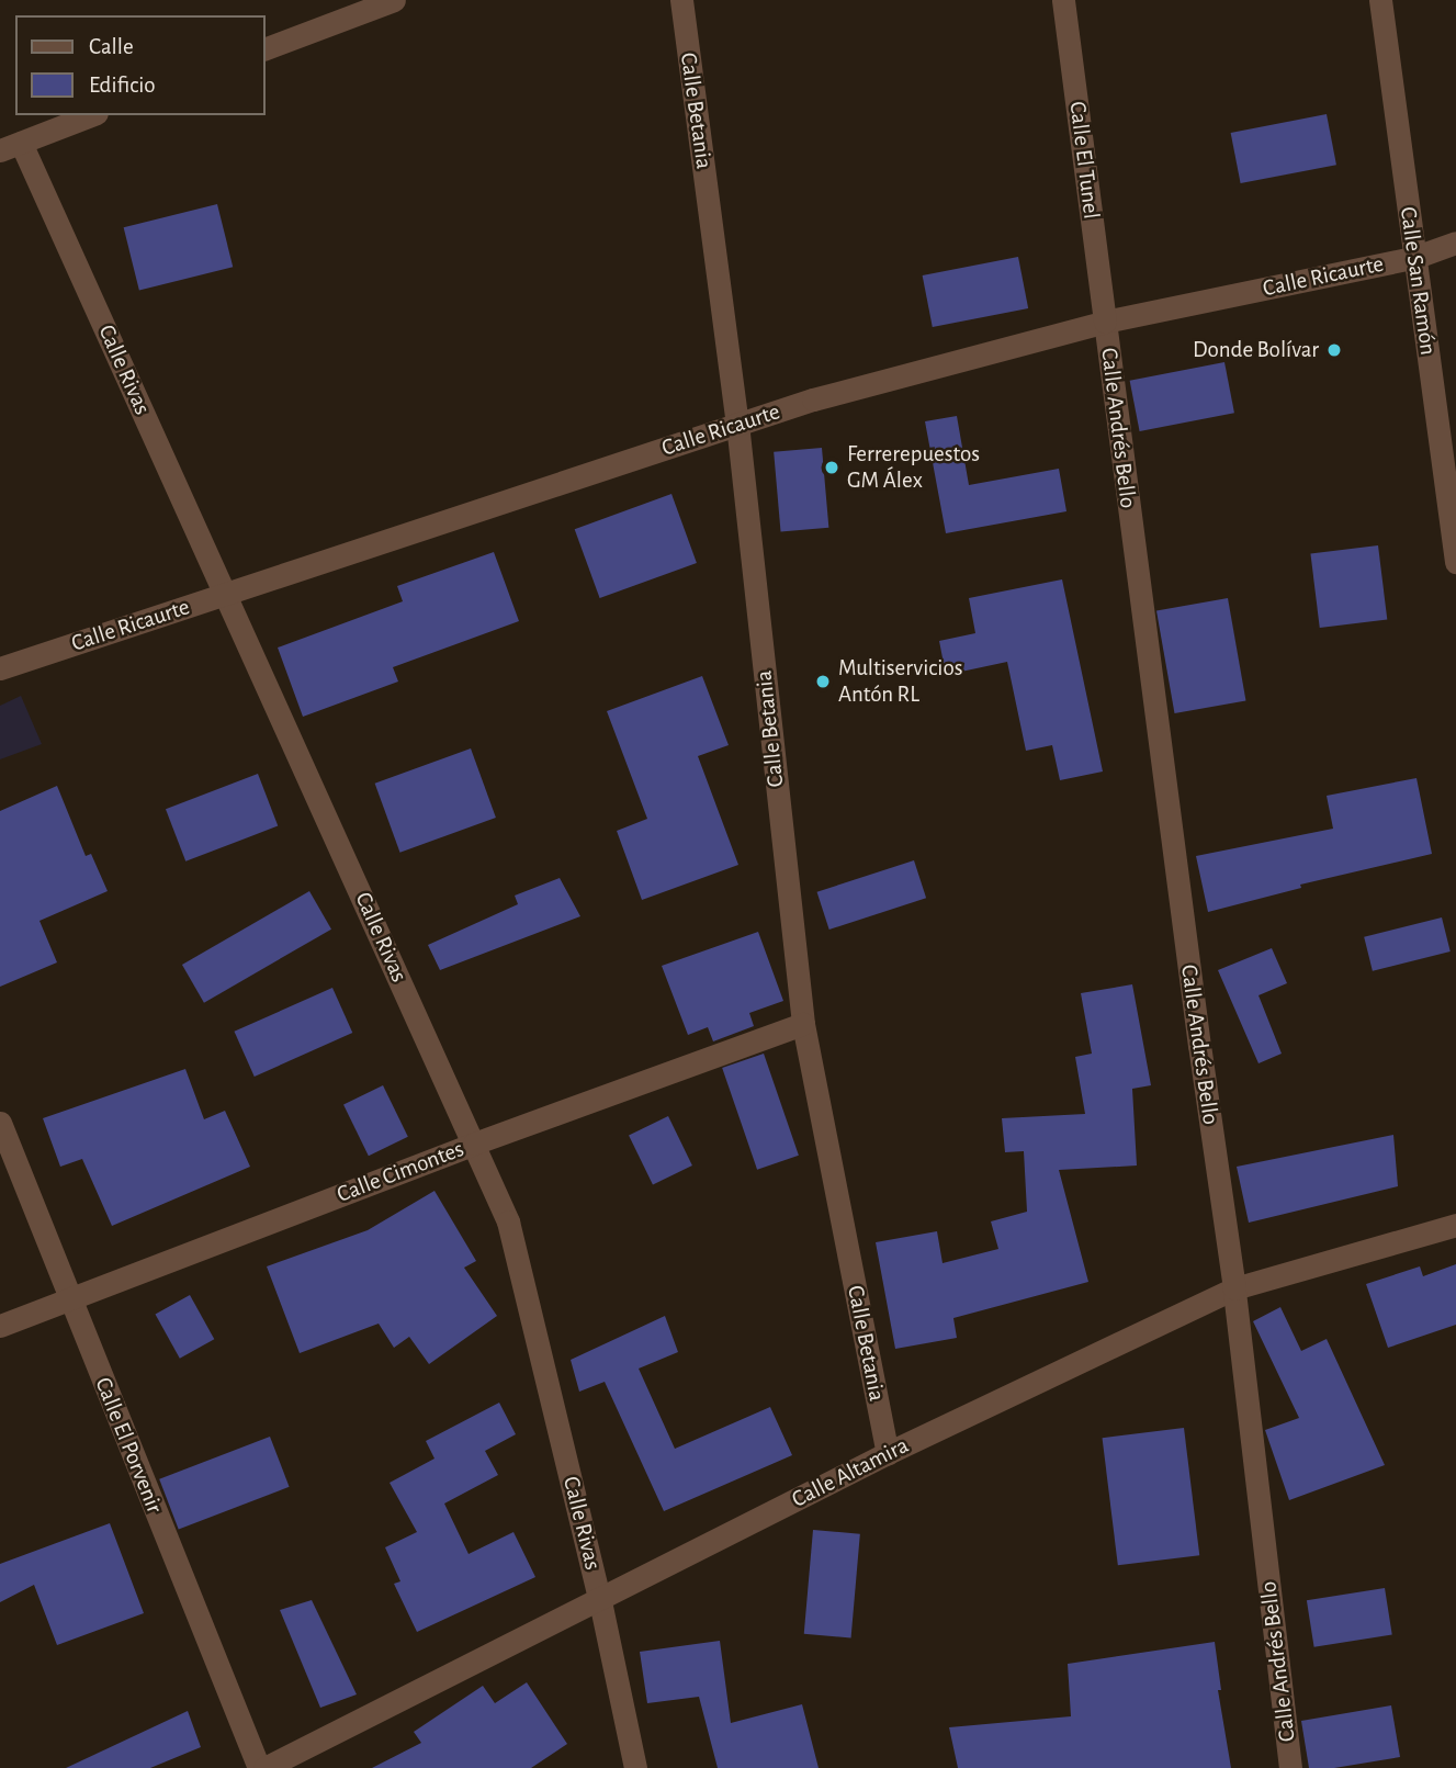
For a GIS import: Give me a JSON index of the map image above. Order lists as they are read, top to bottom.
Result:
{
  "streets": {
    "street": [
      "Calle Betania",
      "Calle El Tunel",
      "Calle Ricaurte",
      "Calle San Ramón",
      "Calle Rivas",
      "Calle Andrés Bello",
      "Calle Cimontes",
      "Calle El Porvenir",
      "Calle Altamira"
    ]
  },
  "crossings": [
    ["Calle Betania", "Calle Ricaurte"],
    ["Calle Betania", "Calle Cimontes"],
    ["Calle Betania", "Calle Altamira"],
    ["Calle El Tunel", "Calle Ricaurte"],
    ["Calle El Tunel", "Calle Andrés Bello"],
    ["Calle Ricaurte", "Calle San Ramón"],
    ["Calle Ricaurte", "Calle Rivas"],
    ["Calle Ricaurte", "Calle Andrés Bello"],
    ["Calle Rivas", "Calle Cimontes"],
    ["Calle Rivas", "Calle Altamira"],
    ["Calle Andrés Bello", "Calle Altamira"],
    ["Calle Cimontes", "Calle El Porvenir"],
    ["Calle El Porvenir", "Calle Altamira"]
  ],
  "places": ["Donde Bolívar", "Ferrerepuestos GM Álex", "Multiservicios Antón RL"],
  "legend": ["Calle", "Edificio"]
}
